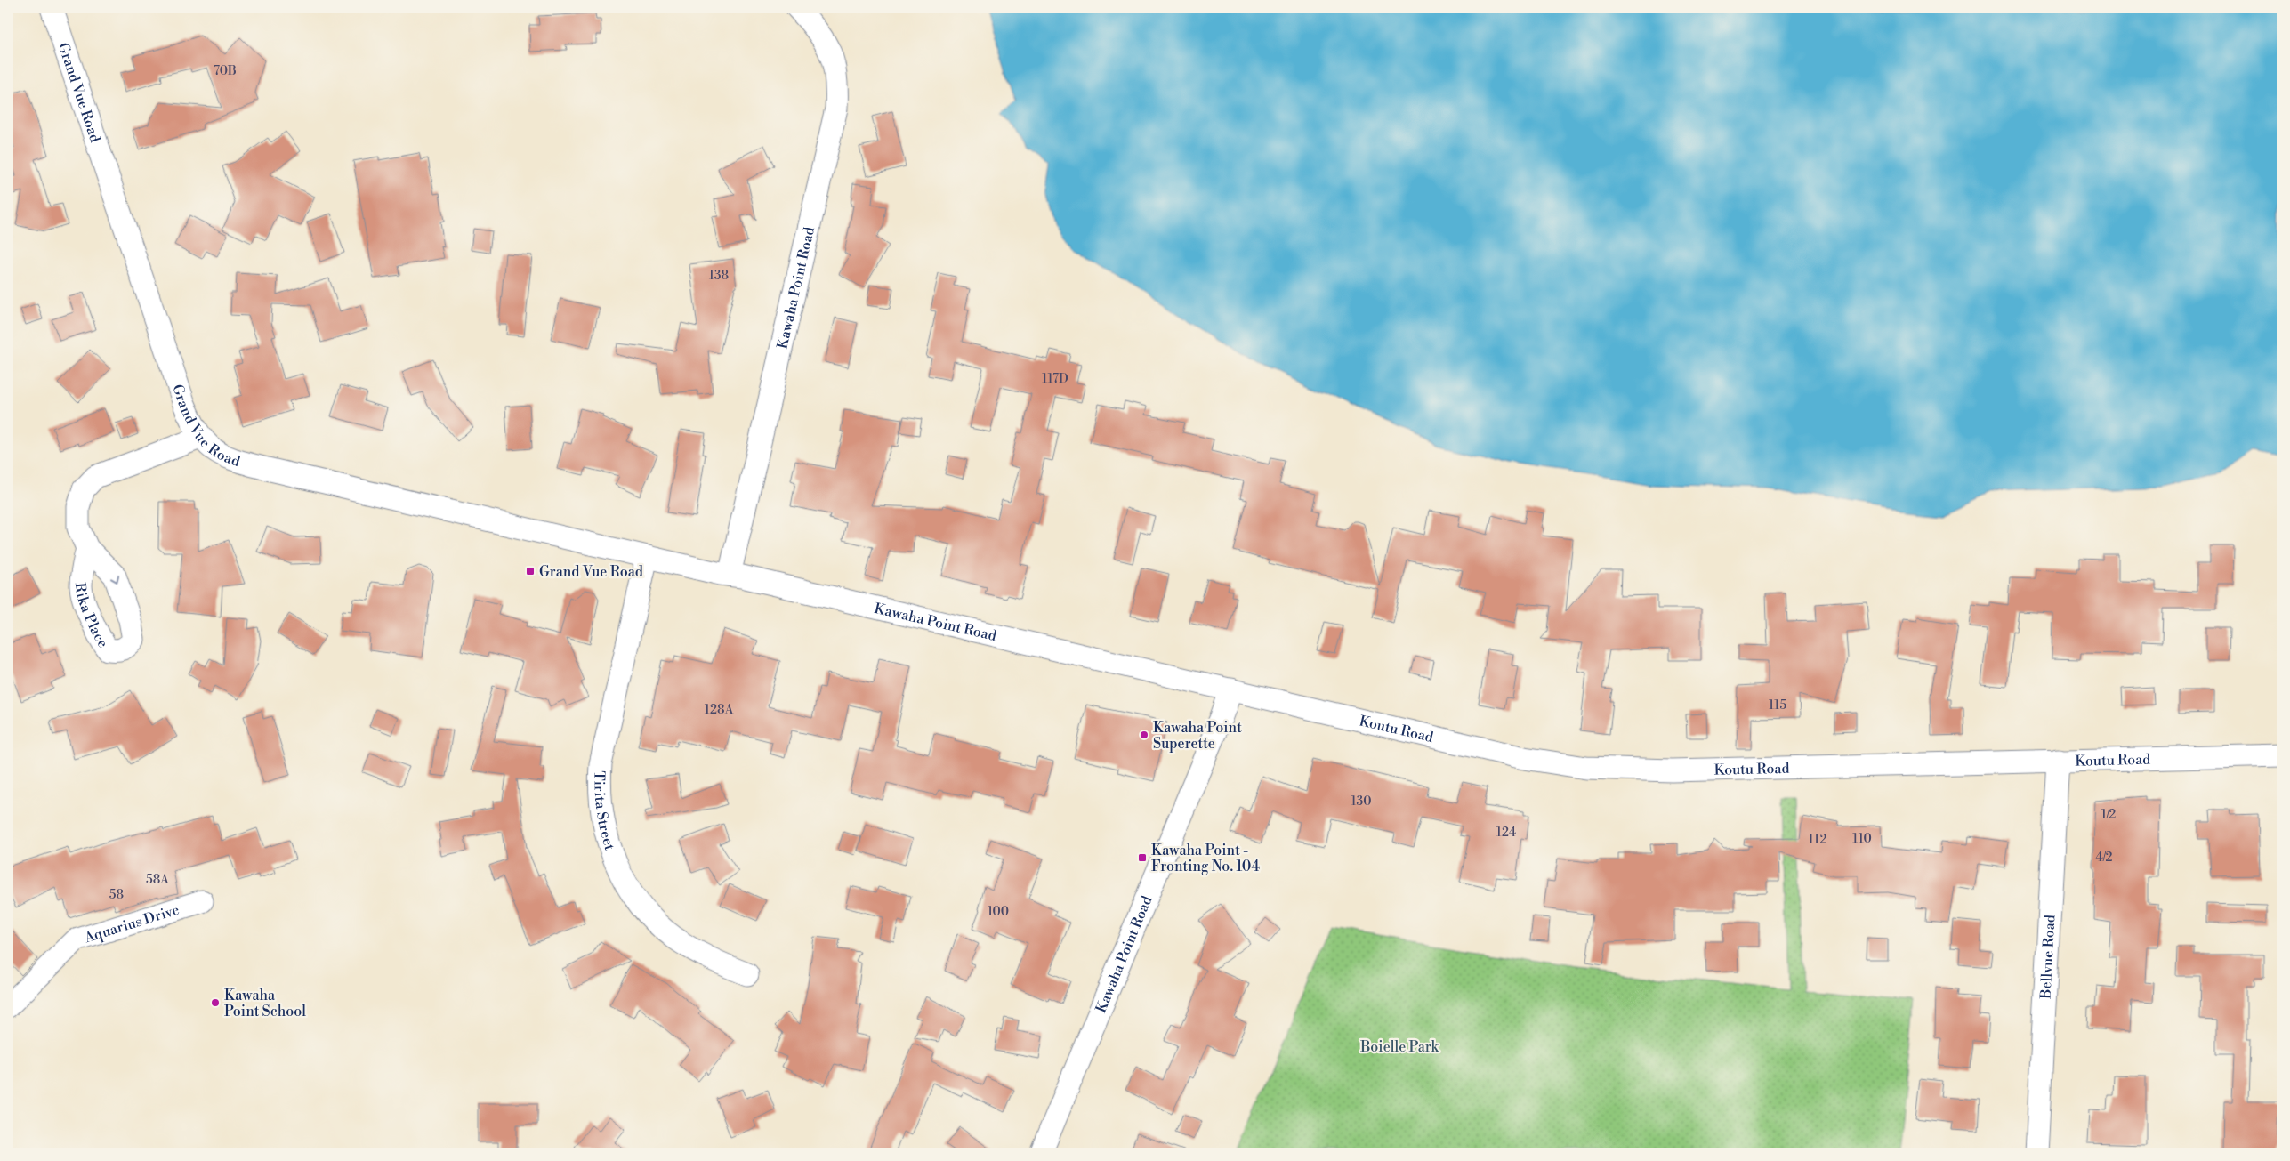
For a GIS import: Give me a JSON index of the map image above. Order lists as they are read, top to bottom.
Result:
{
  "streets": {
    "street": [
      "Grand Vue Road",
      "Kawaha Point Road",
      "Koutu Road",
      "Tirita Street",
      "Aquarius Drive",
      "Bellvue Road"
    ]
  },
  "crossings": [
    ["Grand Vue Road", "Kawaha Point Road"],
    ["Grand Vue Road", "Tirita Street"],
    ["Kawaha Point Road", "Koutu Road"],
    ["Koutu Road", "Bellvue Road"]
  ],
  "parks": ["Boielle Park"],
  "places": {
    "transit": ["Grand Vue Road", "Kawaha Point - Fronting No. 104"],
    "other": ["Kawaha Point Superette", "Kawaha Point School"]
  },
  "house_numbers": [
    "70B",
    "138",
    "117D",
    "115",
    "128A",
    "130",
    "1/2",
    "124",
    "110",
    "112",
    "4/2",
    "58A",
    "58",
    "100"
  ]
}
